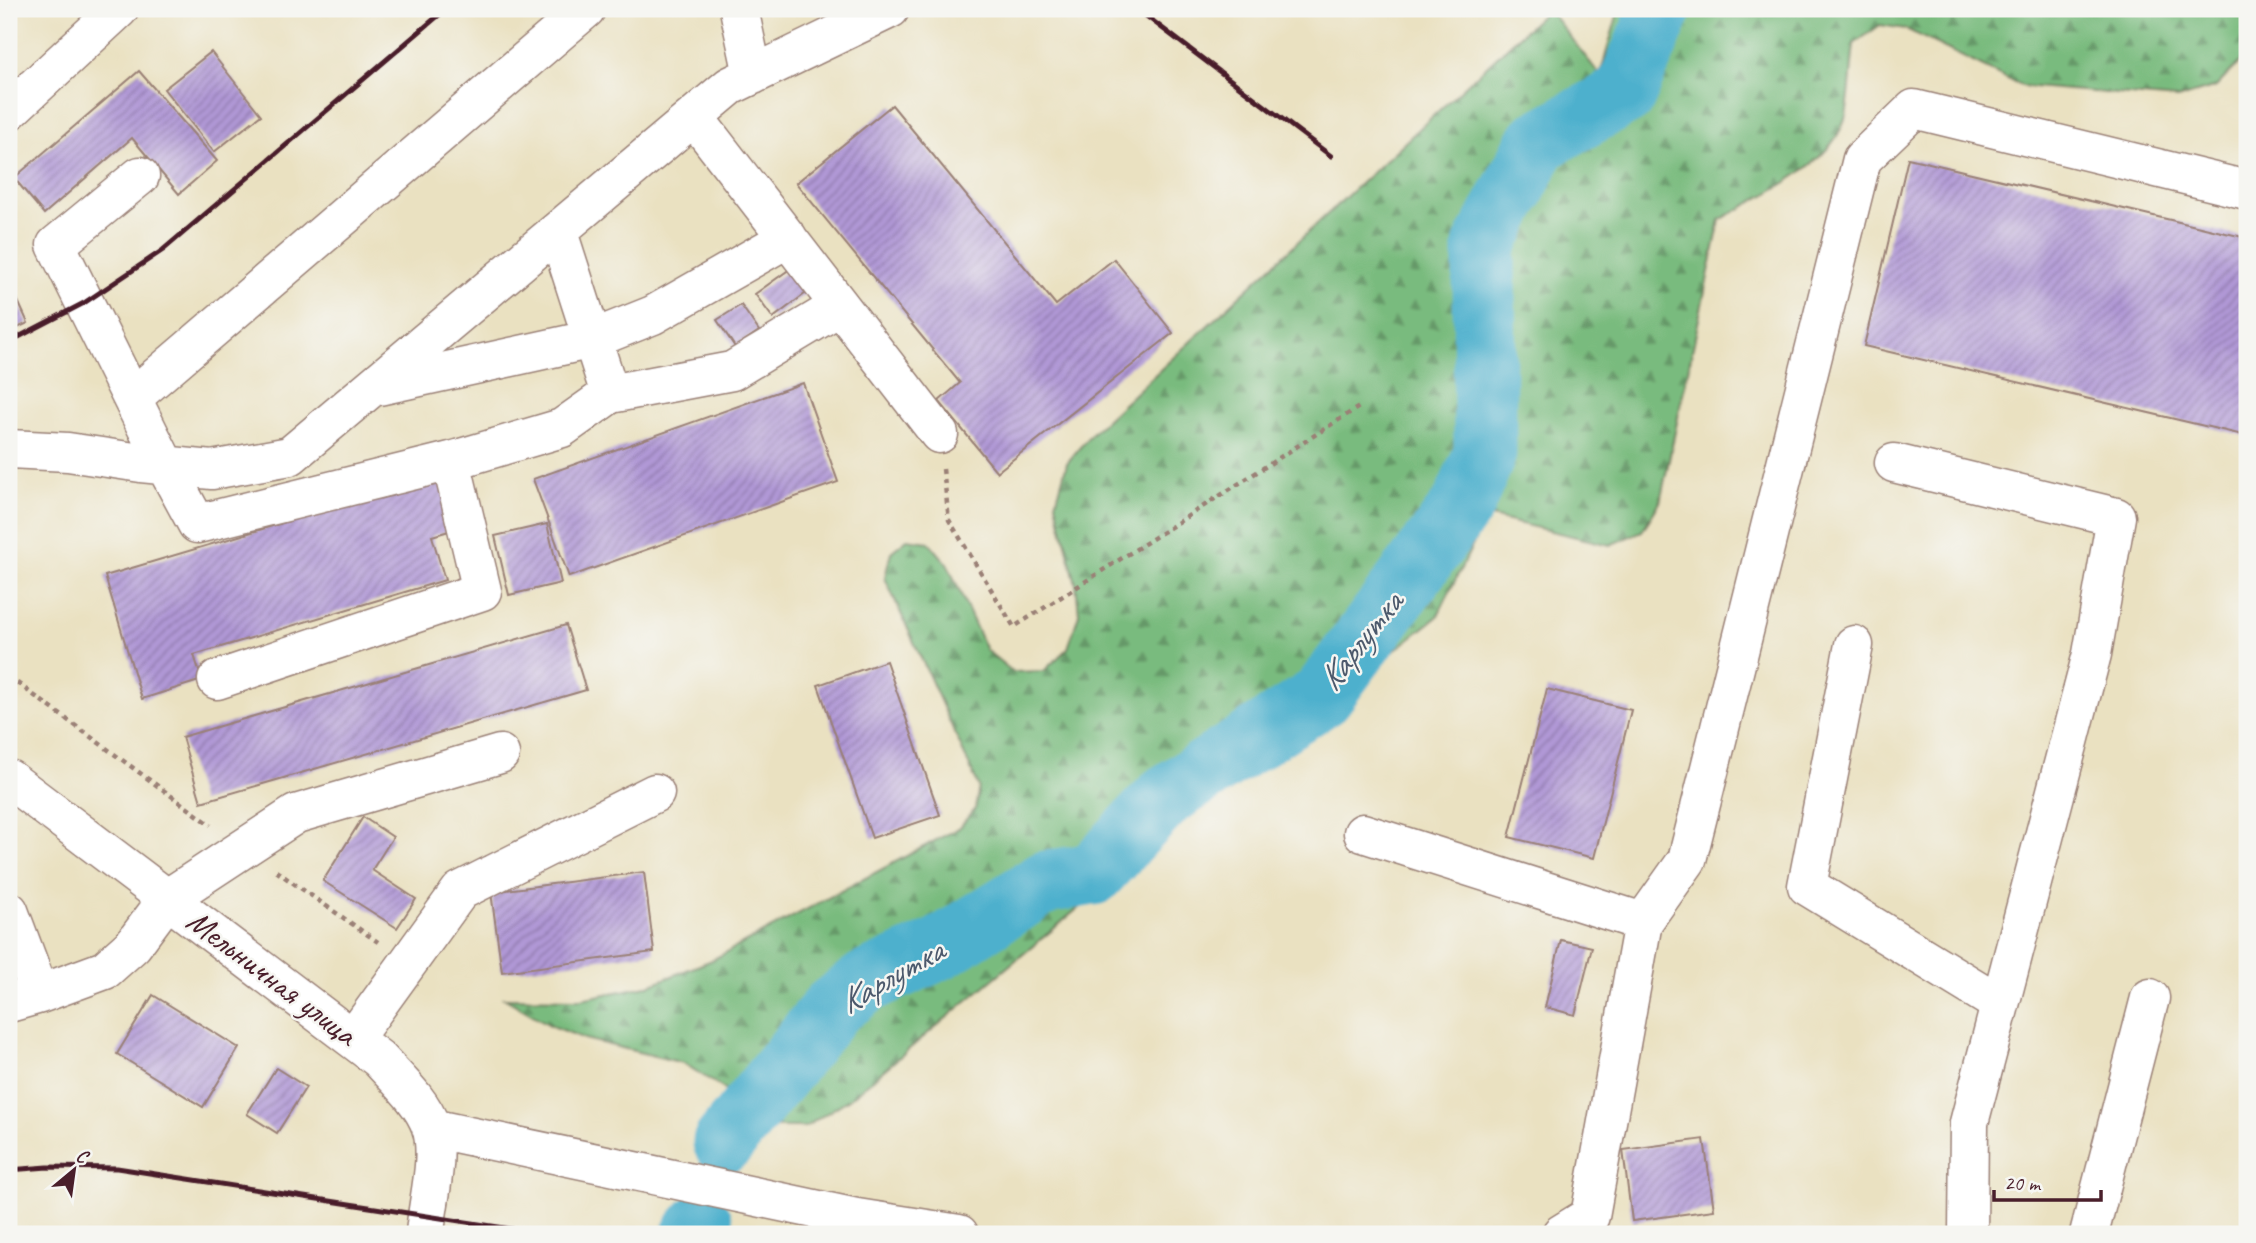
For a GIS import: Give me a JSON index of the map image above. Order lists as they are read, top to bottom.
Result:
{
  "streets": {
    "street": ["Мельничная улица"]
  },
  "water": ["Карлутка"],
  "scale_bar": "20 m",
  "north": "top right"
}
